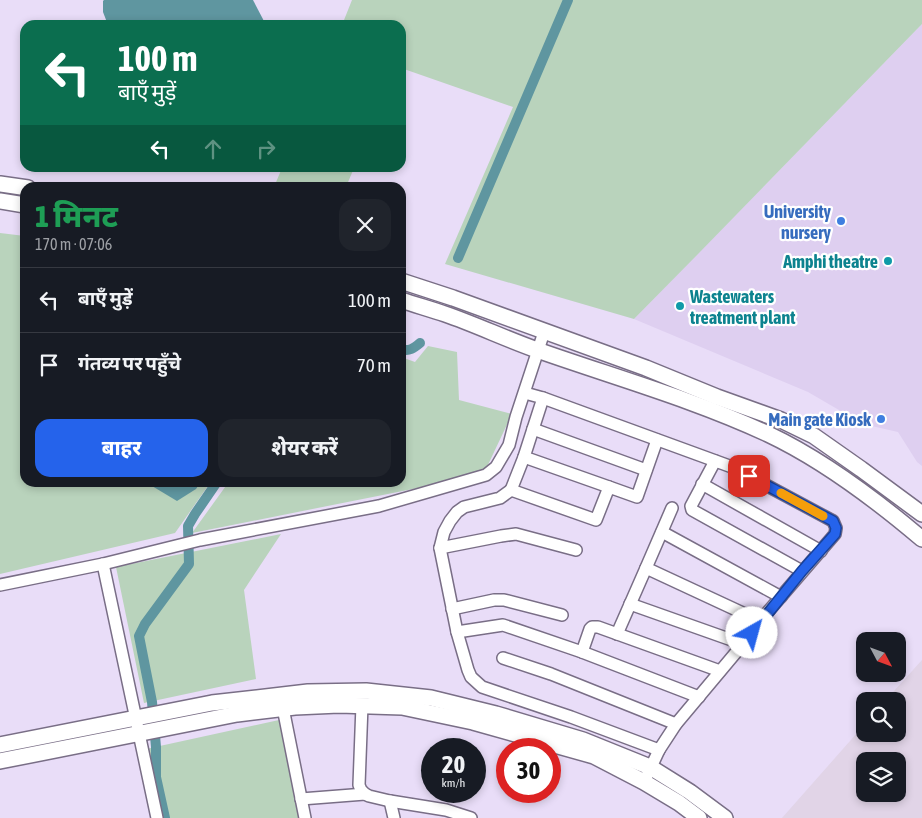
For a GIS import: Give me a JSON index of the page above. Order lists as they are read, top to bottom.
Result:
{
  "places": [
    "University nursery",
    "Amphi theatre",
    "Wastewaters treatment plant",
    "Main gate Kiosk"
  ],
  "north": "bottom right",
  "page": {
    "turn": ["100 m", "बाएँ मुड़ें"],
    "heading": ["1 मिनट", "170 m · 07:06"],
    "list": [
      {
        "name": "बाएँ मुड़ें",
        "value": "100 m"
      },
      {
        "name": "गंतव्य पर पहुँचे",
        "value": "70 m"
      }
    ],
    "buttons": ["बाहर", "शेयर करें"],
    "speed": "20 km/h",
    "limit": "30"
  }
}
